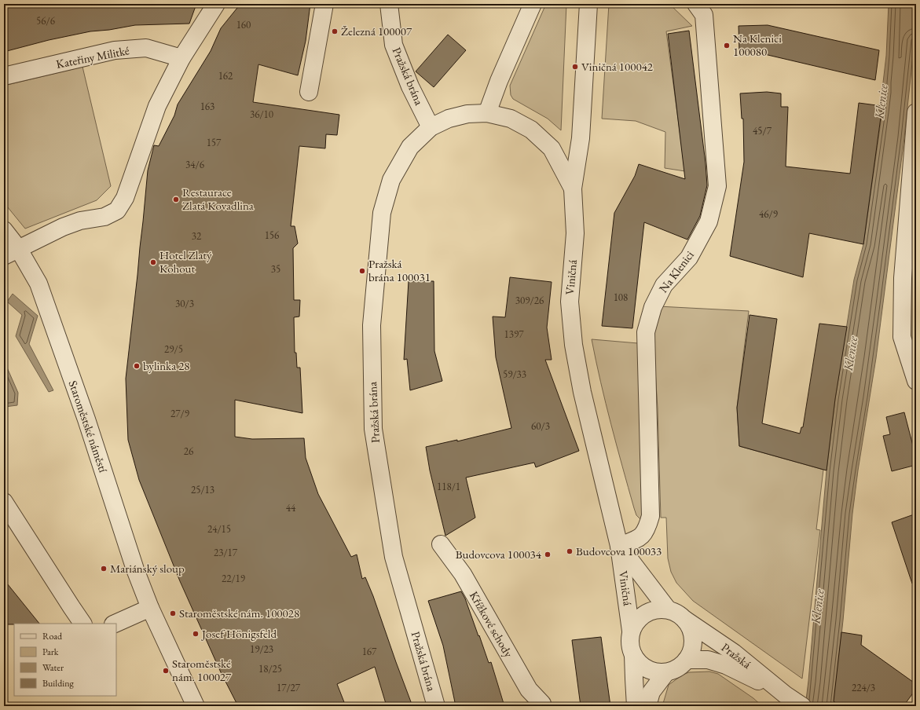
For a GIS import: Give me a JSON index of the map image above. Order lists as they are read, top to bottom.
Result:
{
  "streets": {
    "street": [
      "Kateřiny Militké",
      "Pražská brána",
      "Na Klenici",
      "Viničná",
      "Staroměstské náměstí",
      "Křížkové schody",
      "Pražská"
    ]
  },
  "crossings": [
    ["Pražská brána", "Viničná"],
    ["Na Klenici", "Viničná"],
    ["Viničná", "Pražská"]
  ],
  "water": ["Klenice"],
  "places": [
    "Železná 100007",
    "Na Klenici 100080",
    "Viničná 100042",
    "Restaurace Zlatá Kovadlina",
    "Hotel Zlatý Kohout",
    "Pražská brána 100031",
    "bylinka 28",
    "Budovcova 100033",
    "Budovcova 100034",
    "Mariánský sloup",
    "Staroměstské nám. 100028",
    "Josef Hönigsfeld",
    "Staroměstské nám. 100027"
  ],
  "house_numbers": [
    "56/6",
    "160",
    "162",
    "163",
    "36/10",
    "45/7",
    "157",
    "34/6",
    "46/9",
    "156",
    "32",
    "35",
    "108",
    "309/26",
    "30/3",
    "1397",
    "29/5",
    "59/33",
    "27/9",
    "60/3",
    "26",
    "118/1",
    "25/13",
    "44",
    "24/15",
    "23/17",
    "22/19",
    "19/23",
    "167",
    "18/25",
    "17/27",
    "224/3"
  ],
  "legend": [
    "Road",
    "Park",
    "Water",
    "Building"
  ]
}
